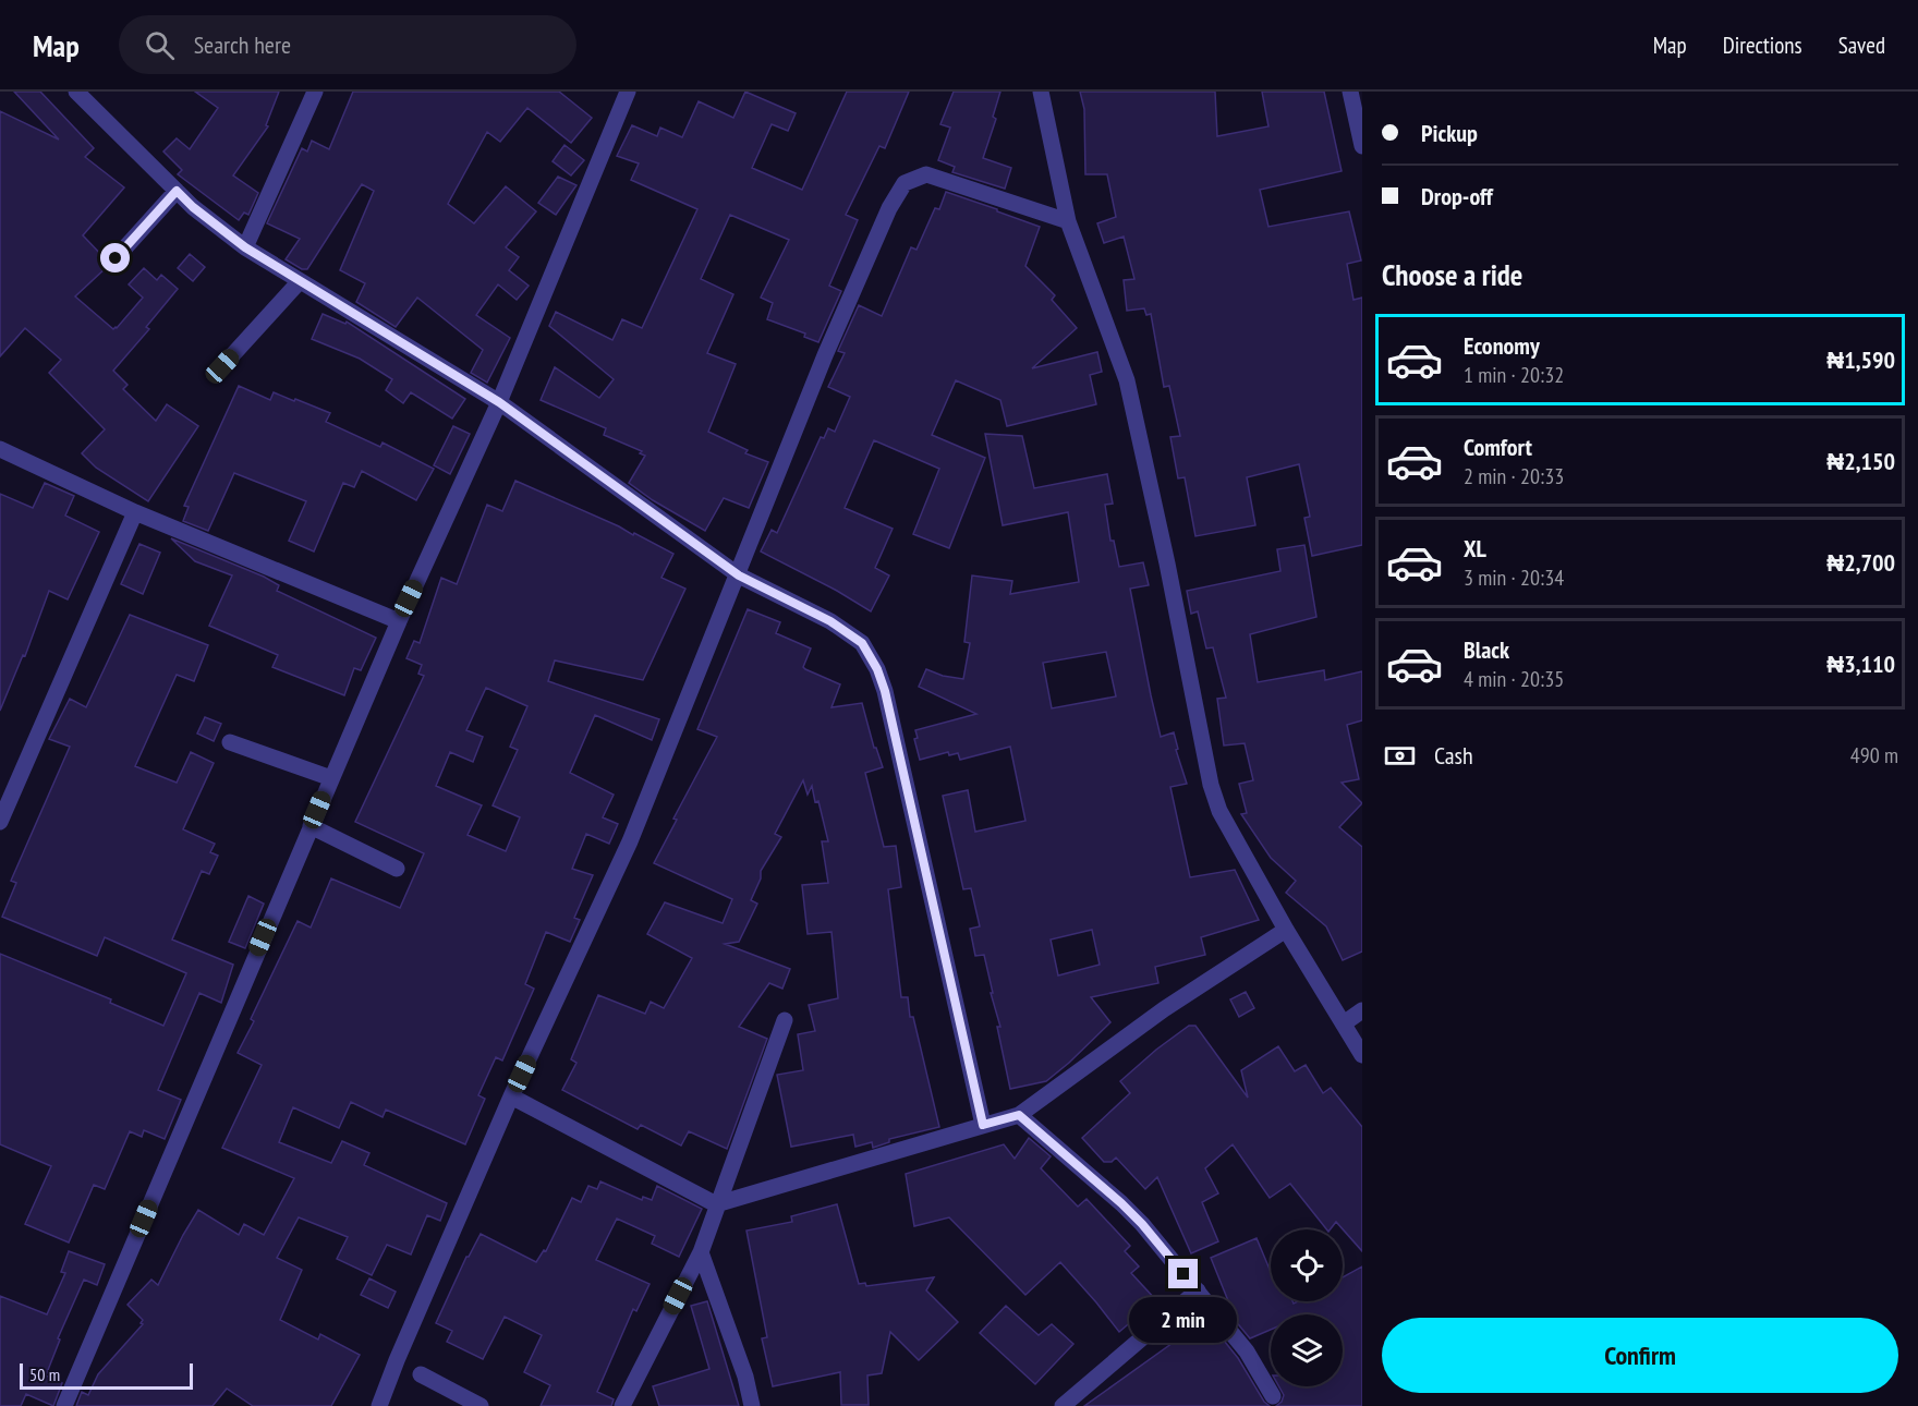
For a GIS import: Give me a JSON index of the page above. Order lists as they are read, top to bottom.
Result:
{
  "scale_bar": "50 m",
  "page": {
    "header": "Map",
    "search": "Search here",
    "nav": ["Map", "Directions", "Saved"],
    "banner": ["Pickup", "Drop-off"],
    "heading": "Choose a ride",
    "list": [
      {
        "name": "Economy",
        "note": "1 min · 20:32",
        "value": "₦1,590"
      },
      {
        "name": "Comfort",
        "note": "2 min · 20:33",
        "value": "₦2,150"
      },
      {
        "name": "XL",
        "note": "3 min · 20:34",
        "value": "₦2,700"
      },
      {
        "name": "Black",
        "note": "4 min · 20:35",
        "value": "₦3,110"
      }
    ],
    "pay": ["Cash", "490 m"],
    "bubble": "2 min",
    "buttons": "Confirm",
    "scale": "50 m"
  }
}
